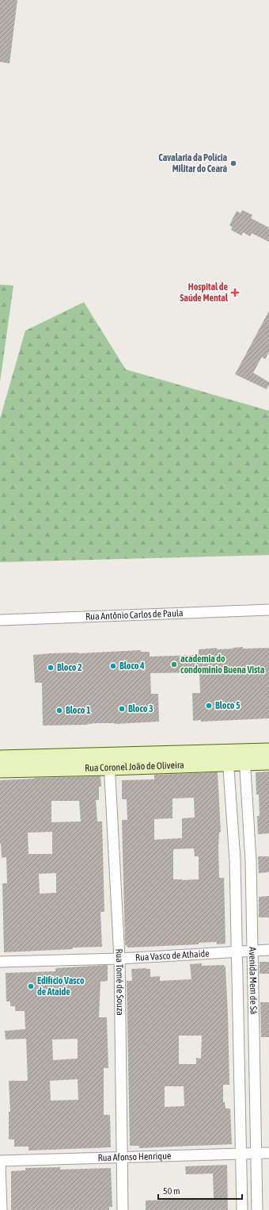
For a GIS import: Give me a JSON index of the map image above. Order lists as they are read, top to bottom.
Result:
{
  "streets": {
    "street": [
      "Rua Antônio Carlos de Paula",
      "Rua Coronel João de Oliveira",
      "Rua Vasco de Athaíde",
      "Avenida Mem de Sá",
      "Rua Tomé de Souza",
      "Rua Afonso Henrique"
    ]
  },
  "crossings": [
    ["Rua Coronel João de Oliveira", "Avenida Mem de Sá"],
    ["Rua Coronel João de Oliveira", "Rua Tomé de Souza"],
    ["Rua Vasco de Athaíde", "Avenida Mem de Sá"],
    ["Rua Vasco de Athaíde", "Rua Tomé de Souza"],
    ["Avenida Mem de Sá", "Rua Afonso Henrique"],
    ["Rua Tomé de Souza", "Rua Afonso Henrique"]
  ],
  "places": {
    "other": [
      "Cavalaria da Polícia Militar do Ceará",
      "academia do condominio Buena Vista",
      "Bloco 4",
      "Bloco 2",
      "Bloco 5",
      "Bloco 3",
      "Bloco 1",
      "Edifício Vasco de Ataide"
    ],
    "health": ["Hospital de Saúde Mental"]
  },
  "scale_bar": "50 m"
}
